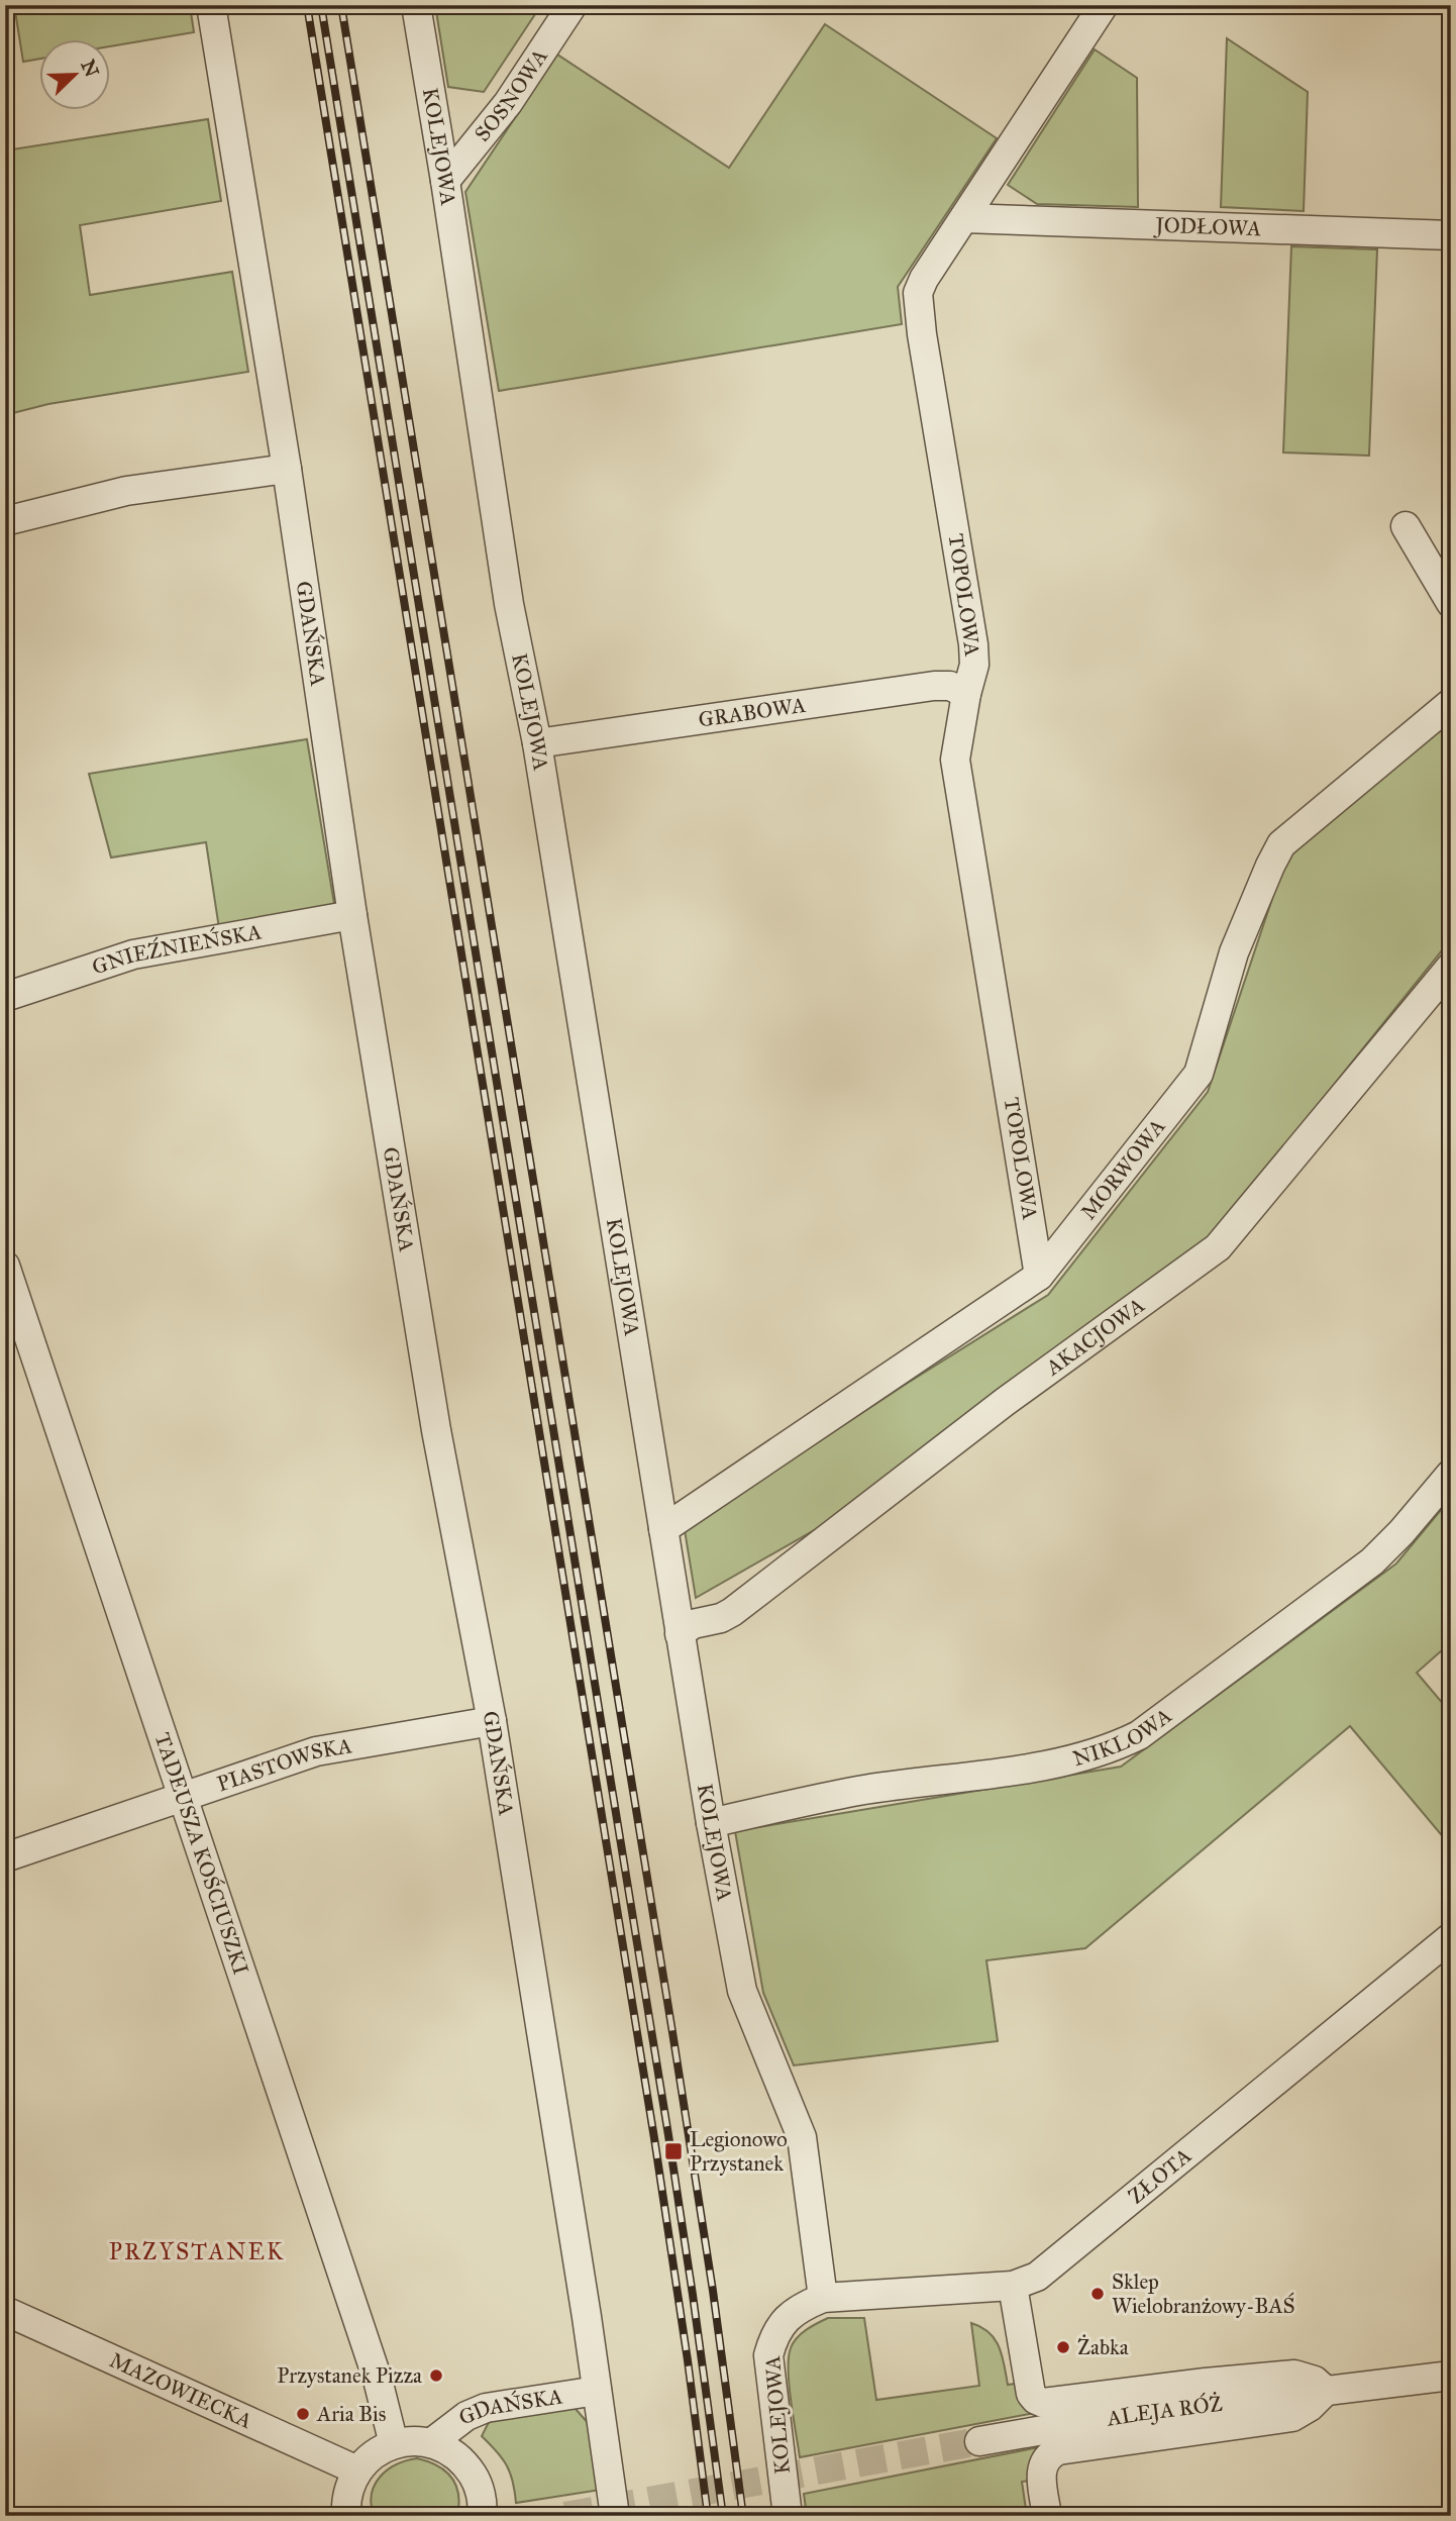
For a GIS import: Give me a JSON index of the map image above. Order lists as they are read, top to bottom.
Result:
{
  "streets": {
    "street": [
      "SOSNOWA",
      "KOLEJOWA",
      "JODŁOWA",
      "TOPOLOWA",
      "GDAŃSKA",
      "GRABOWA",
      "GNIEŹNIEŃSKA",
      "MORWOWA",
      "AKACJOWA",
      "NIKLOWA",
      "PIASTOWSKA",
      "TADEUSZA KOŚCIUSZKI",
      "ZŁOTA",
      "MAZOWIECKA",
      "ALEJA RÓŻ"
    ]
  },
  "crossings": [
    ["SOSNOWA", "KOLEJOWA"],
    ["KOLEJOWA", "GRABOWA"],
    ["KOLEJOWA", "MORWOWA"],
    ["KOLEJOWA", "AKACJOWA"],
    ["KOLEJOWA", "NIKLOWA"],
    ["KOLEJOWA", "ZŁOTA"],
    ["JODŁOWA", "TOPOLOWA"],
    ["TOPOLOWA", "GRABOWA"],
    ["TOPOLOWA", "MORWOWA"],
    ["GDAŃSKA", "GNIEŹNIEŃSKA"],
    ["GDAŃSKA", "PIASTOWSKA"],
    ["PIASTOWSKA", "TADEUSZA KOŚCIUSZKI"],
    ["ZŁOTA", "ALEJA RÓŻ"]
  ],
  "districts": ["PRZYSTANEK"],
  "places": {
    "transit": ["Legionowo Przystanek"],
    "other": [
      "Sklep Wielobranżowy-BAŚ",
      "Żabka",
      "Przystanek Pizza",
      "Aria Bis"
    ]
  },
  "north": "top right"
}
